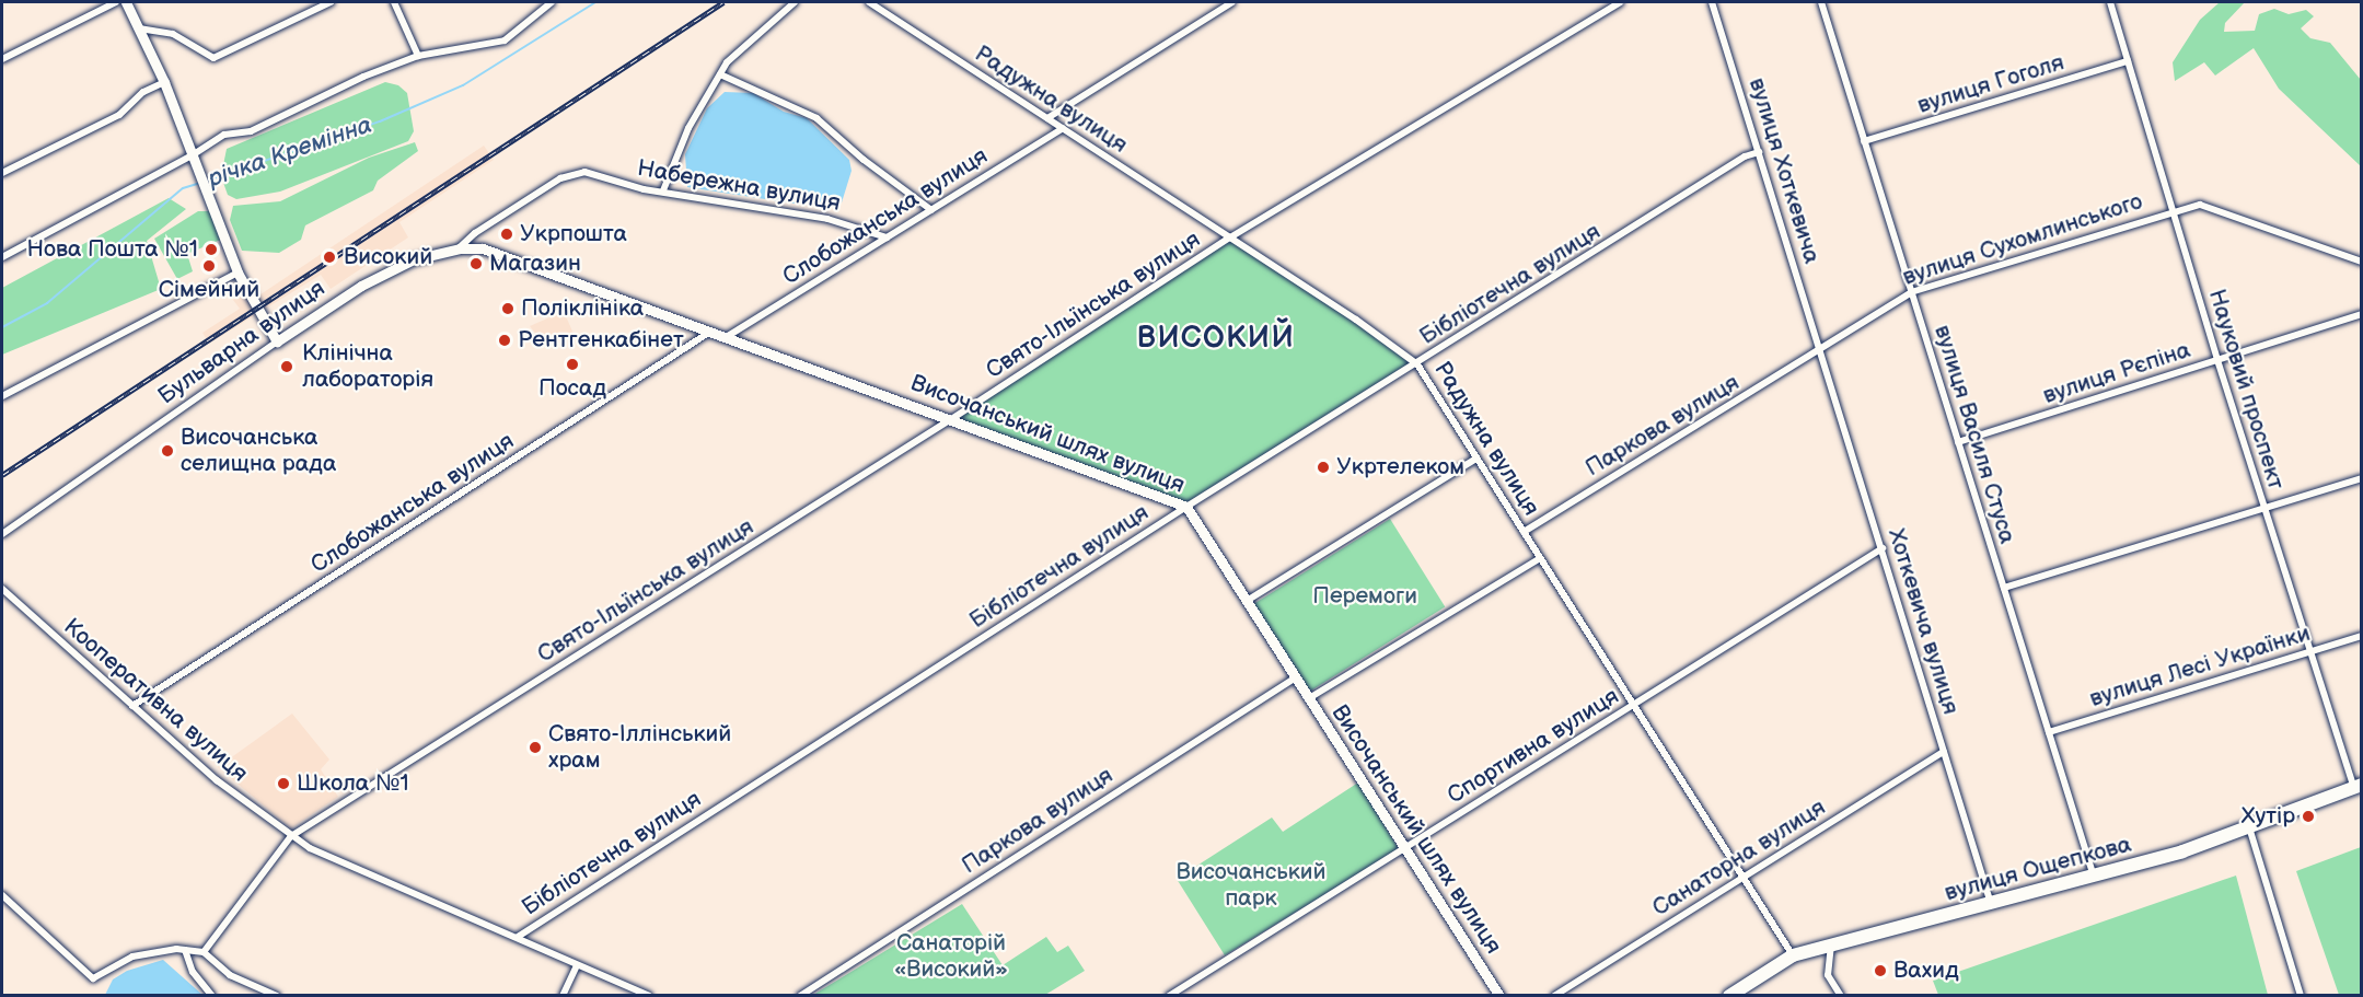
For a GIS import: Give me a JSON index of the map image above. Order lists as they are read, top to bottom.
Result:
{
  "streets": {
    "highway": ["вулиця Ощепкова"],
    "street": [
      "вулиця Гоголя",
      "Радужна вулиця",
      "вулиця Хоткевича",
      "Набережна вулиця",
      "Слобожанська вулиця",
      "вулиця Сухомлинського",
      "Бібліотечна вулиця",
      "Свято-Ільїнська вулиця",
      "Бульварна вулиця",
      "вулиця Рєпіна",
      "Науковий проспект",
      "Паркова вулиця",
      "Височанський шлях вулиця",
      "вулиця Василя Стуса",
      "Хоткевича вулиця",
      "вулиця Лесі Українки",
      "Кооперативна вулиця",
      "Спортивна вулиця",
      "Санаторна вулиця"
    ]
  },
  "crossings": [
    ["вулиця Гоголя", "Науковий проспект"],
    ["вулиця Гоголя", "вулиця Василя Стуса"],
    ["Радужна вулиця", "Слобожанська вулиця"],
    ["Радужна вулиця", "Бібліотечна вулиця"],
    ["Радужна вулиця", "Свято-Ільїнська вулиця"],
    ["Радужна вулиця", "Паркова вулиця"],
    ["Радужна вулиця", "Спортивна вулиця"],
    ["Радужна вулиця", "Санаторна вулиця"],
    ["Радужна вулиця", "вулиця Ощепкова"],
    ["вулиця Хоткевича", "вулиця Сухомлинського"],
    ["вулиця Хоткевича", "Бібліотечна вулиця"],
    ["вулиця Хоткевича", "Паркова вулиця"],
    ["вулиця Хоткевича", "Хоткевича вулиця"],
    ["Набережна вулиця", "Слобожанська вулиця"],
    ["Набережна вулиця", "Бульварна вулиця"],
    ["Слобожанська вулиця", "Височанський шлях вулиця"],
    ["Слобожанська вулиця", "Кооперативна вулиця"],
    ["вулиця Сухомлинського", "Науковий проспект"],
    ["вулиця Сухомлинського", "Паркова вулиця"],
    ["вулиця Сухомлинського", "вулиця Василя Стуса"],
    ["вулиця Сухомлинського", "Хоткевича вулиця"],
    ["Бібліотечна вулиця", "Височанський шлях вулиця"],
    ["Бібліотечна вулиця", "Кооперативна вулиця"],
    ["Свято-Ільїнська вулиця", "Височанський шлях вулиця"],
    ["Свято-Ільїнська вулиця", "Кооперативна вулиця"],
    ["Бульварна вулиця", "Височанський шлях вулиця"],
    ["вулиця Рєпіна", "Науковий проспект"],
    ["вулиця Рєпіна", "вулиця Василя Стуса"],
    ["Науковий проспект", "вулиця Лесі Українки"],
    ["Науковий проспект", "вулиця Ощепкова"],
    ["Паркова вулиця", "Височанський шлях вулиця"],
    ["Паркова вулиця", "Хоткевича вулиця"],
    ["Височанський шлях вулиця", "Спортивна вулиця"],
    ["вулиця Василя Стуса", "вулиця Лесі Українки"],
    ["вулиця Василя Стуса", "вулиця Ощепкова"],
    ["Хоткевича вулиця", "Спортивна вулиця"],
    ["Хоткевича вулиця", "Санаторна вулиця"],
    ["Хоткевича вулиця", "вулиця Ощепкова"]
  ],
  "districts": ["ВИСОКИЙ"],
  "water": ["річка Кремінна"],
  "parks": ["Перемоги", "Височанський парк", "Санаторій «Високий»"],
  "places": [
    "Укрпошта",
    "Нова Пошта №1",
    "Високий",
    "Магазин",
    "Сiмейний",
    "Поліклініка",
    "Рентгенкабінет",
    "Посад",
    "Клінічна лабораторія",
    "Височанська селищна рада",
    "Укртелеком",
    "Свято-Іллінський храм",
    "Школа №1",
    "Хутір",
    "Вахид"
  ]
}
